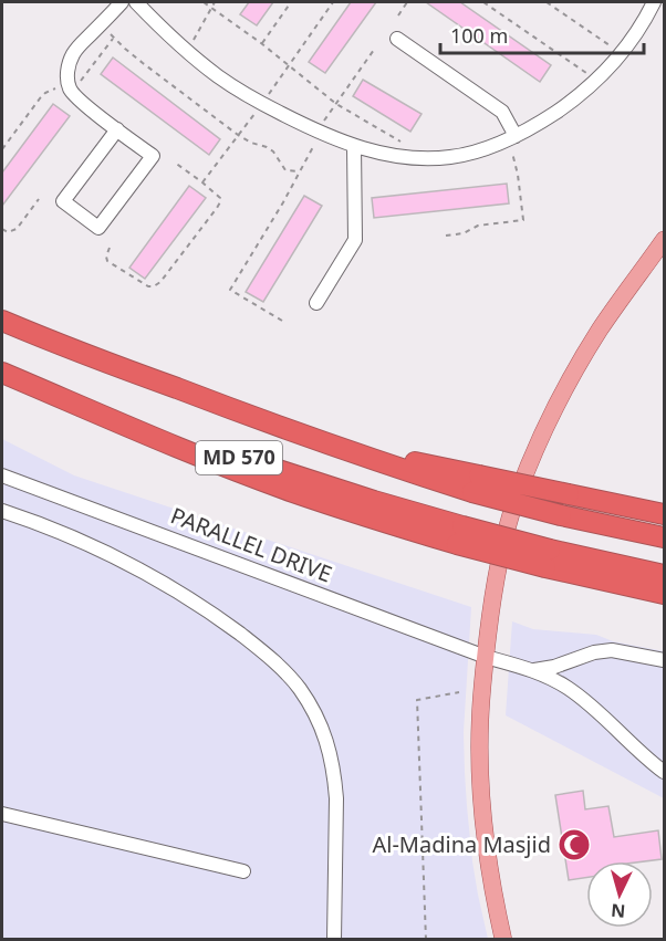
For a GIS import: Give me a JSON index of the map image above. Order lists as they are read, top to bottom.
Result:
{
  "streets": {
    "highway": ["MD 570"],
    "street": ["PARALLEL DRIVE"]
  },
  "places": {
    "mosque": ["Al-Madina Masjid"]
  },
  "scale_bar": "100 m",
  "north": "bottom"
}
